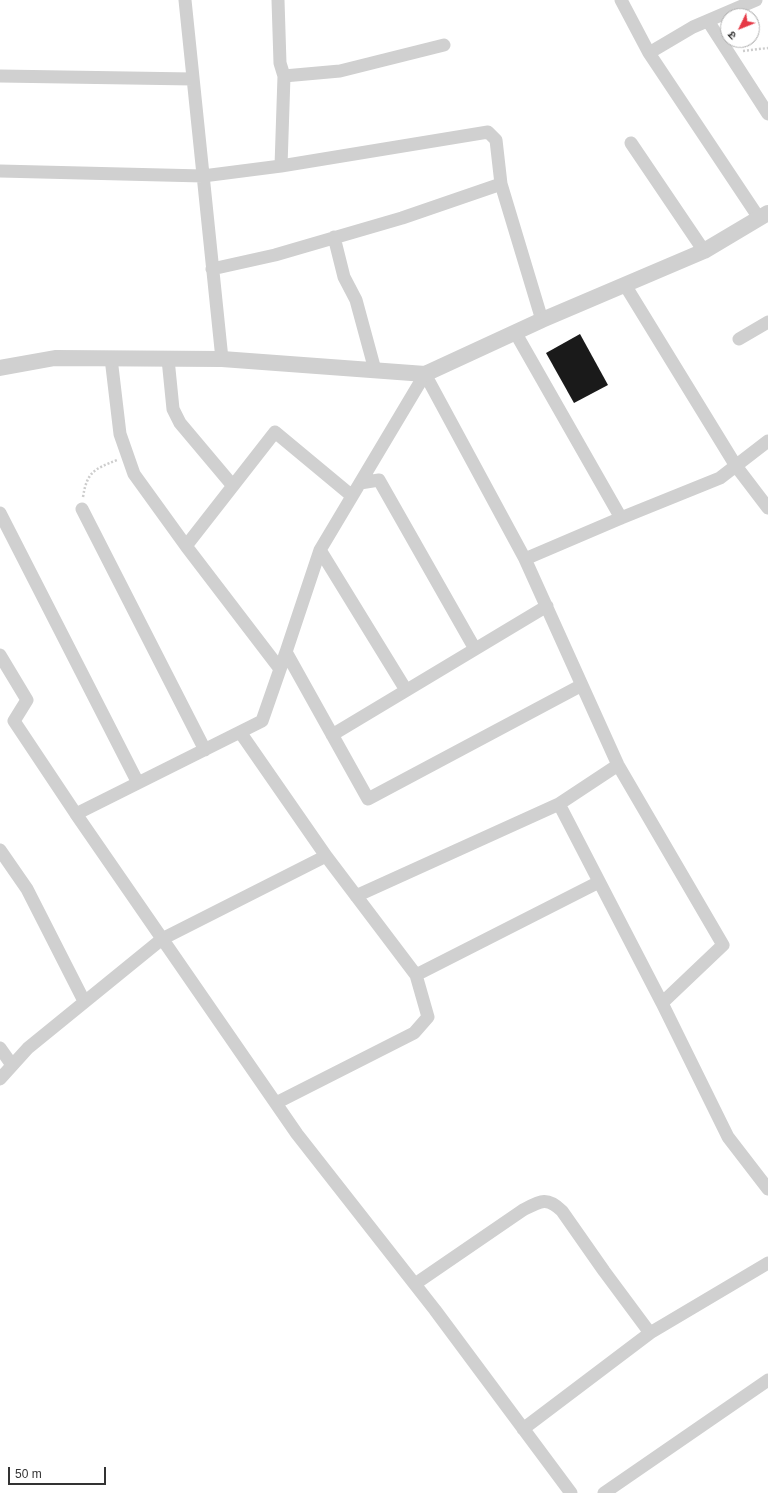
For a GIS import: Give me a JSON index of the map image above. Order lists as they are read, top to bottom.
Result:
{
  "scale_bar": "50 m",
  "north": "bottom left"
}
